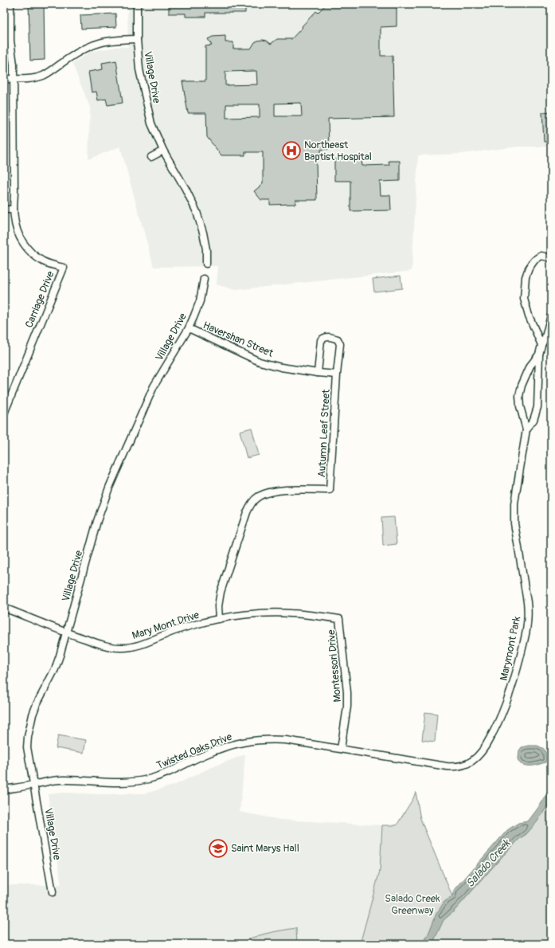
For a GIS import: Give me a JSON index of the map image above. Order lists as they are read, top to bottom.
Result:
{
  "streets": {
    "street": [
      "Village Drive",
      "Carriage Drive",
      "Havershan Street",
      "Autumn Leaf Street",
      "Mary Mont Drive",
      "Marymont Park",
      "Montessori Drive",
      "Twisted Oaks Drive"
    ]
  },
  "crossings": [
    ["Village Drive", "Havershan Street"],
    ["Village Drive", "Mary Mont Drive"],
    ["Village Drive", "Twisted Oaks Drive"],
    ["Havershan Street", "Autumn Leaf Street"],
    ["Autumn Leaf Street", "Mary Mont Drive"],
    ["Mary Mont Drive", "Montessori Drive"],
    ["Marymont Park", "Twisted Oaks Drive"],
    ["Montessori Drive", "Twisted Oaks Drive"]
  ],
  "water": ["Salado Creek"],
  "parks": ["Salado Creek Greenway"],
  "places": {
    "hospital": ["Northeast Baptist Hospital"],
    "school or university": ["Saint Marys Hall"]
  }
}
